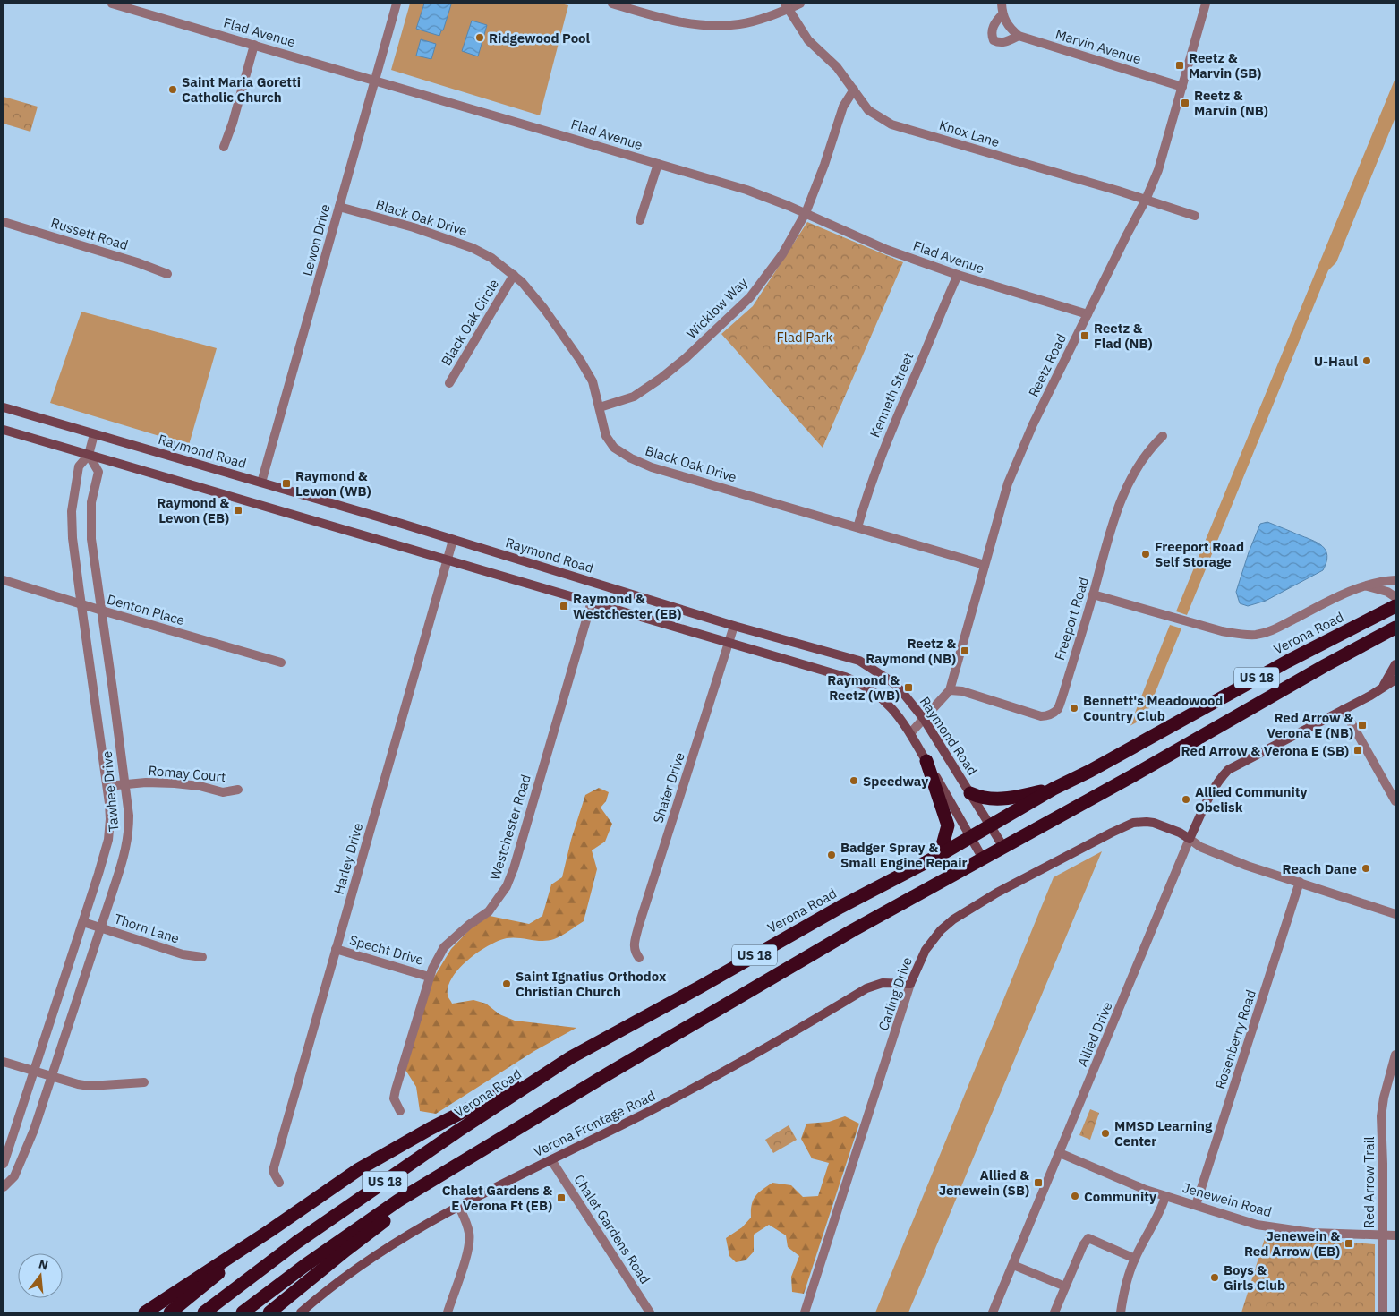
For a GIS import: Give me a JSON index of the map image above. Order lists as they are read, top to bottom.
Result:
{
  "streets": {
    "highway": ["Verona Road", "US 18"],
    "main road": [
      "Raymond Road",
      "Carling Drive",
      "Allied Drive",
      "Verona Frontage Road"
    ],
    "street": [
      "Flad Avenue",
      "Marvin Avenue",
      "Knox Lane",
      "Black Oak Drive",
      "Russett Road",
      "Lewon Drive",
      "Wicklow Way",
      "Black Oak Circle",
      "Reetz Road",
      "Kenneth Street",
      "Denton Place",
      "Freeport Road",
      "Romay Court",
      "Shafer Drive",
      "Tawhee Drive",
      "Westchester Road",
      "Harley Drive",
      "Thorn Lane",
      "Specht Drive",
      "Rosenberry Road",
      "Red Arrow Trail",
      "Jenewein Road",
      "Chalet Gardens Road"
    ]
  },
  "crossings": [
    ["Flad Avenue", "Lewon Drive"],
    ["Flad Avenue", "Wicklow Way"],
    ["Flad Avenue", "Reetz Road"],
    ["Flad Avenue", "Kenneth Street"],
    ["Marvin Avenue", "Reetz Road"],
    ["Knox Lane", "Wicklow Way"],
    ["Knox Lane", "Reetz Road"],
    ["Black Oak Drive", "Lewon Drive"],
    ["Black Oak Drive", "Wicklow Way"],
    ["Black Oak Drive", "Black Oak Circle"],
    ["Black Oak Drive", "Reetz Road"],
    ["Black Oak Drive", "Kenneth Street"],
    ["Lewon Drive", "Raymond Road"],
    ["Reetz Road", "Raymond Road"],
    ["Reetz Road", "Freeport Road"],
    ["Raymond Road", "Verona Road"],
    ["Raymond Road", "US 18"],
    ["Raymond Road", "Shafer Drive"],
    ["Raymond Road", "Tawhee Drive"],
    ["Raymond Road", "Harley Drive"],
    ["Denton Place", "Tawhee Drive"],
    ["Romay Court", "Tawhee Drive"],
    ["Tawhee Drive", "Thorn Lane"],
    ["Westchester Road", "Specht Drive"],
    ["Harley Drive", "Specht Drive"],
    ["Carling Drive", "Allied Drive"],
    ["Carling Drive", "Verona Frontage Road"],
    ["Allied Drive", "Jenewein Road"],
    ["Rosenberry Road", "Jenewein Road"],
    ["Verona Frontage Road", "Chalet Gardens Road"],
    ["Red Arrow Trail", "Jenewein Road"]
  ],
  "parks": ["Flad Park"],
  "places": {
    "other": [
      "Ridgewood Pool",
      "Saint Maria Goretti Catholic Church",
      "U-Haul",
      "Freeport Road Self Storage",
      "Bennett's Meadowood Country Club",
      "Speedway",
      "Allied Community Obelisk",
      "Badger Spray & Small Engine Repair",
      "Reach Dane",
      "Saint Ignatius Orthodox Christian Church",
      "MMSD Learning Center",
      "Community",
      "Boys & Girls Club"
    ],
    "transit": [
      "Reetz & Marvin (SB)",
      "Reetz & Marvin (NB)",
      "Reetz & Flad (NB)",
      "Raymond & Lewon (WB)",
      "Raymond & Lewon (EB)",
      "Raymond & Westchester (EB)",
      "Reetz & Raymond (NB)",
      "Raymond & Reetz (WB)",
      "Red Arrow & Verona E (NB)",
      "Red Arrow & Verona E (SB)",
      "Allied & Jenewein (SB)",
      "Chalet Gardens & E Verona Ft (EB)",
      "Jenewein & Red Arrow (EB)"
    ]
  },
  "north": "top"
}
